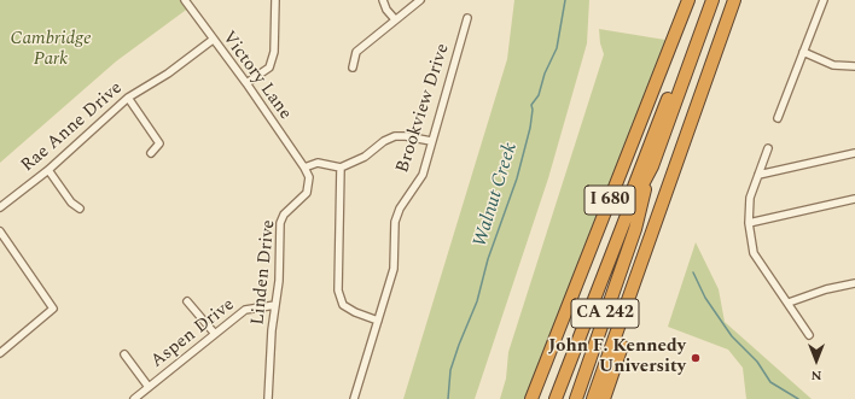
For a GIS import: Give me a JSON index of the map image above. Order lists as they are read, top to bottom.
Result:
{
  "streets": {
    "highway": ["I 680", "CA 242"],
    "street": [
      "Victory Lane",
      "Brookview Drive",
      "Rae Anne Drive",
      "Linden Drive",
      "Aspen Drive"
    ]
  },
  "crossings": [
    ["Victory Lane", "Rae Anne Drive"],
    ["Victory Lane", "Linden Drive"],
    ["I 680", "CA 242"],
    ["Linden Drive", "Aspen Drive"]
  ],
  "water": ["Walnut Creek"],
  "parks": ["Cambridge Park"],
  "places": ["John F. Kennedy University"],
  "north": "bottom"
}
